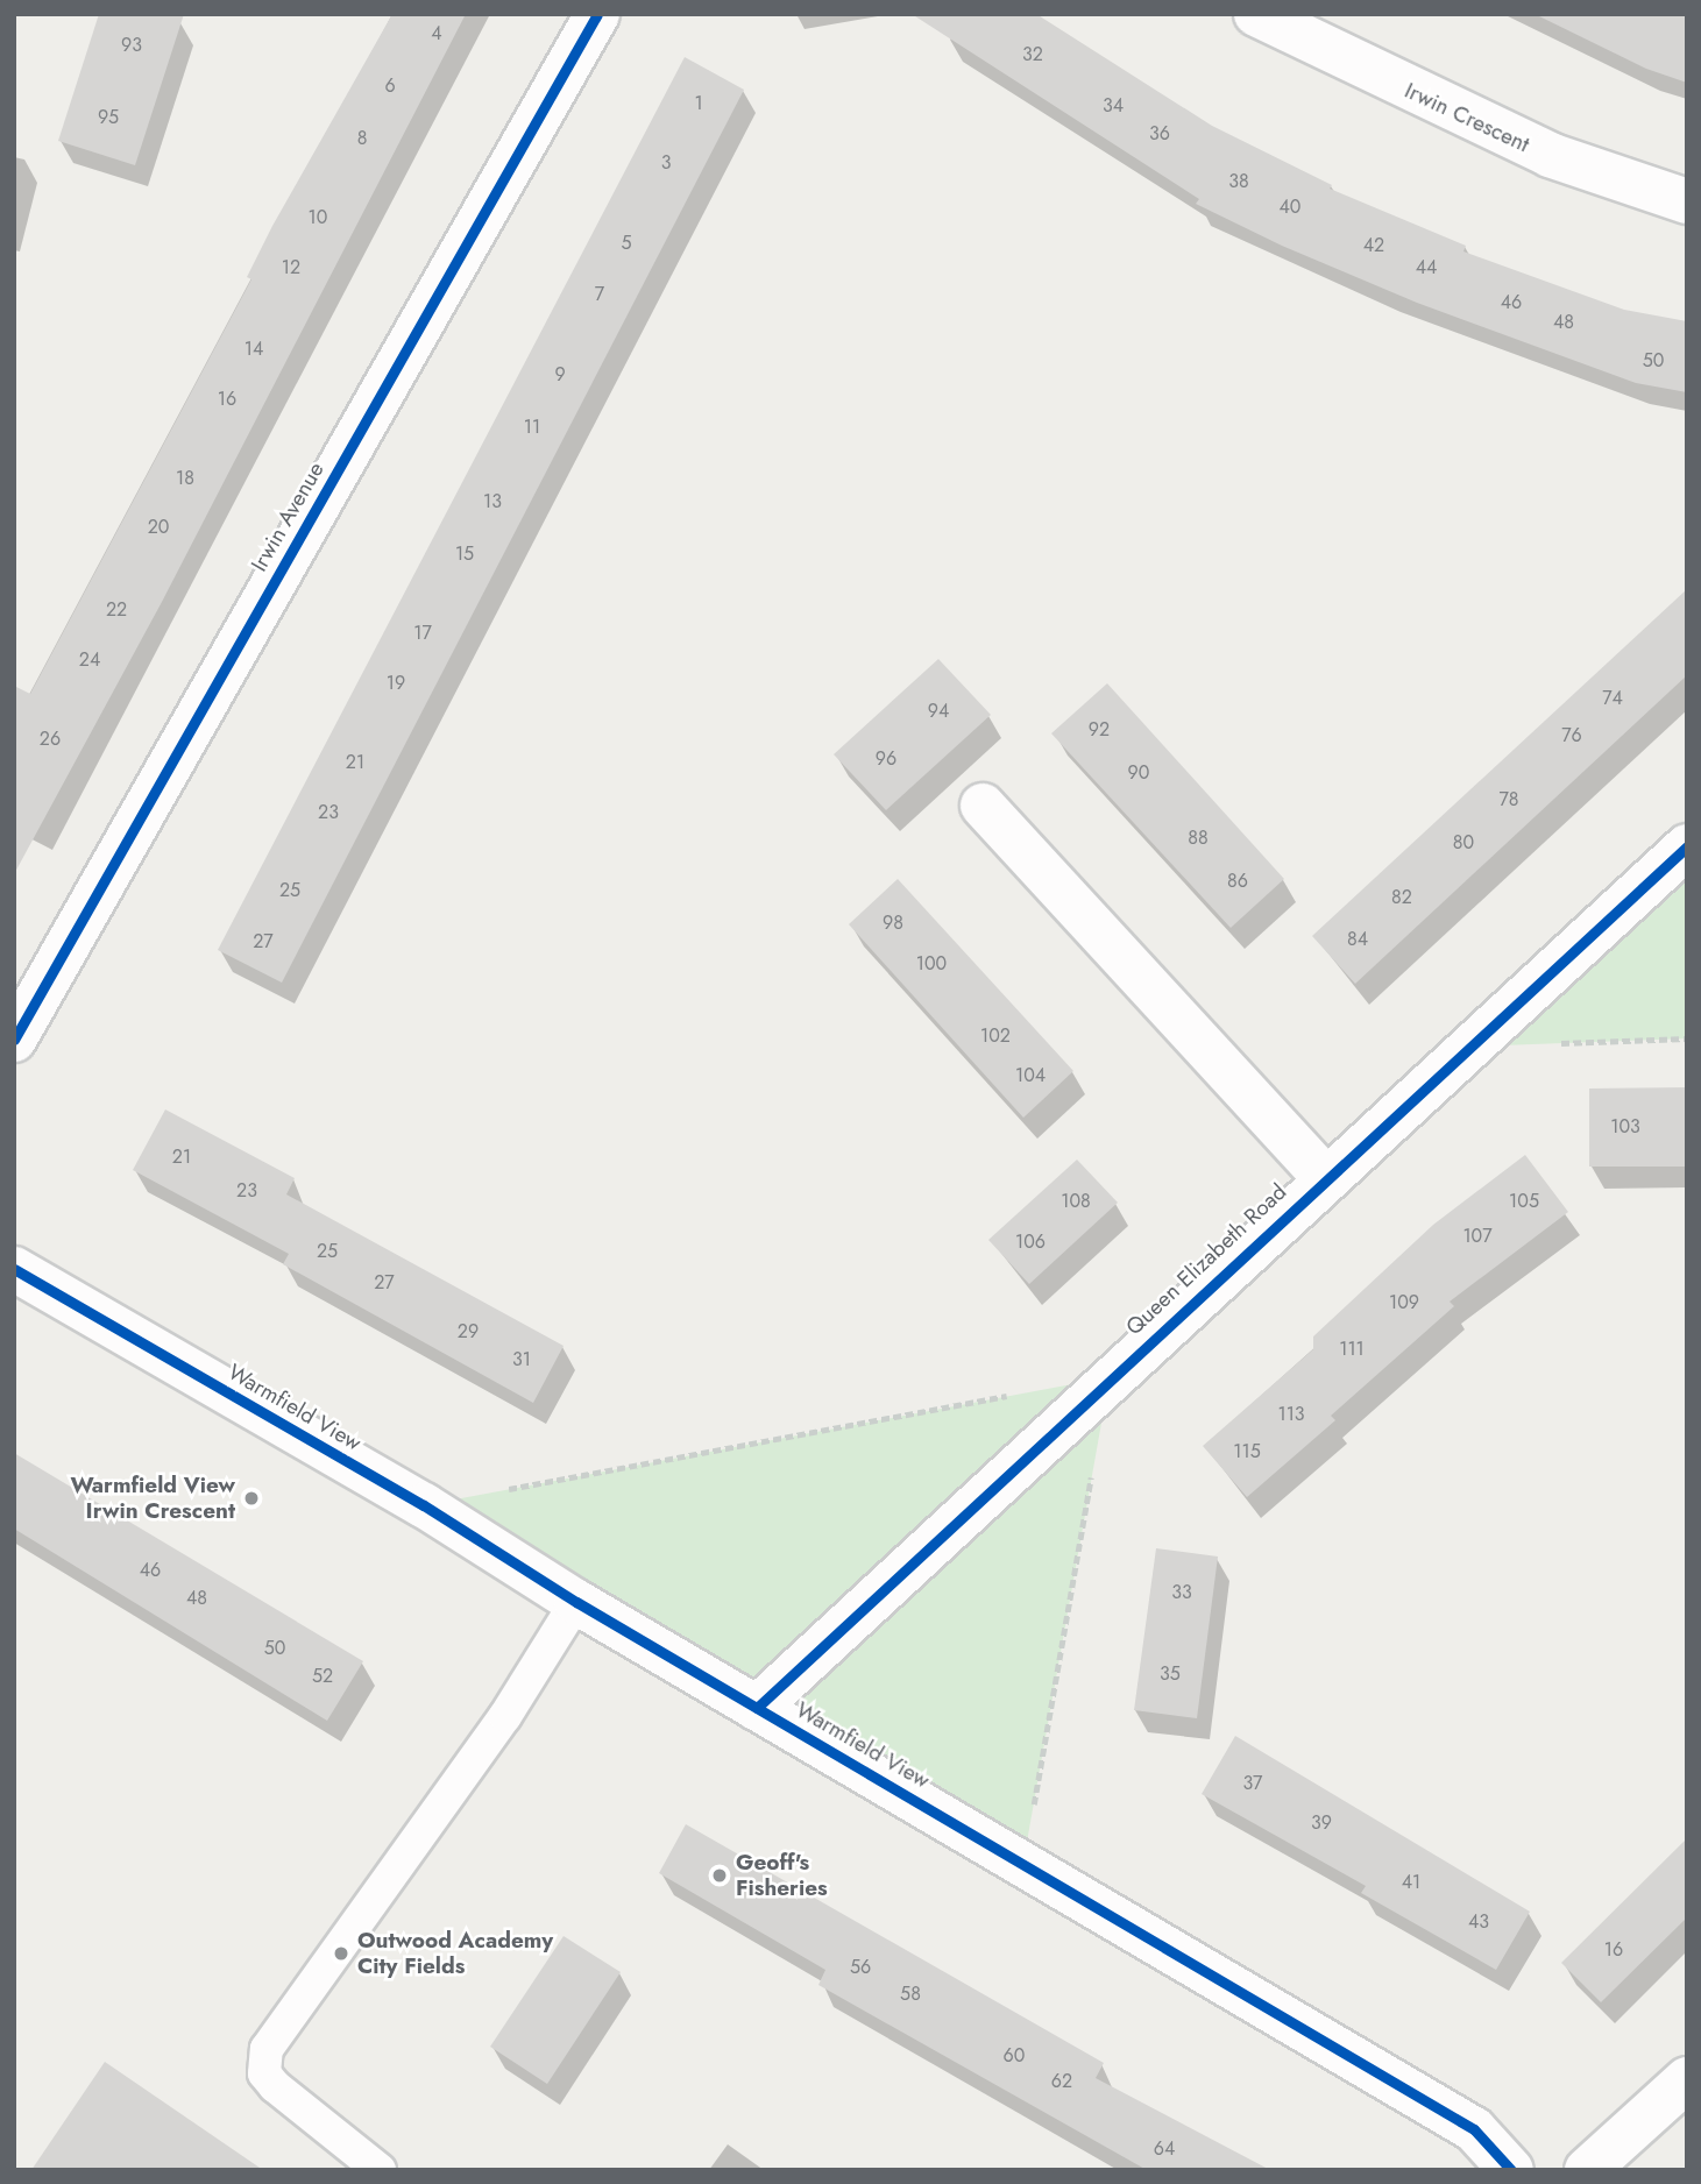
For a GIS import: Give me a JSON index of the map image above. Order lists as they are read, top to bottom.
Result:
{
  "streets": {
    "street": [
      "Irwin Crescent",
      "Irwin Avenue",
      "Queen Elizabeth Road",
      "Warmfield View"
    ]
  },
  "crossings": [
    ["Queen Elizabeth Road", "Warmfield View"]
  ],
  "places": ["Warmfield View Irwin Crescent", "Geoff's Fisheries", "Outwood Academy City Fields"],
  "house_numbers": [
    "4",
    "93",
    "32",
    "6",
    "1",
    "34",
    "95",
    "36",
    "8",
    "3",
    "38",
    "40",
    "10",
    "5",
    "42",
    "12",
    "44",
    "7",
    "46",
    "48",
    "14",
    "50",
    "9",
    "16",
    "11",
    "18",
    "13",
    "20",
    "15",
    "22",
    "17",
    "24",
    "19",
    "74",
    "94",
    "92",
    "76",
    "26",
    "96",
    "21",
    "90",
    "78",
    "23",
    "88",
    "80",
    "86",
    "25",
    "82",
    "98",
    "84",
    "27",
    "100",
    "102",
    "104",
    "103",
    "21",
    "23",
    "108",
    "105",
    "107",
    "106",
    "25",
    "27",
    "109",
    "29",
    "111",
    "31",
    "113",
    "115",
    "46",
    "33",
    "48",
    "50",
    "35",
    "52",
    "37",
    "39",
    "41",
    "43",
    "16",
    "56",
    "58",
    "60",
    "62",
    "64"
  ]
}
